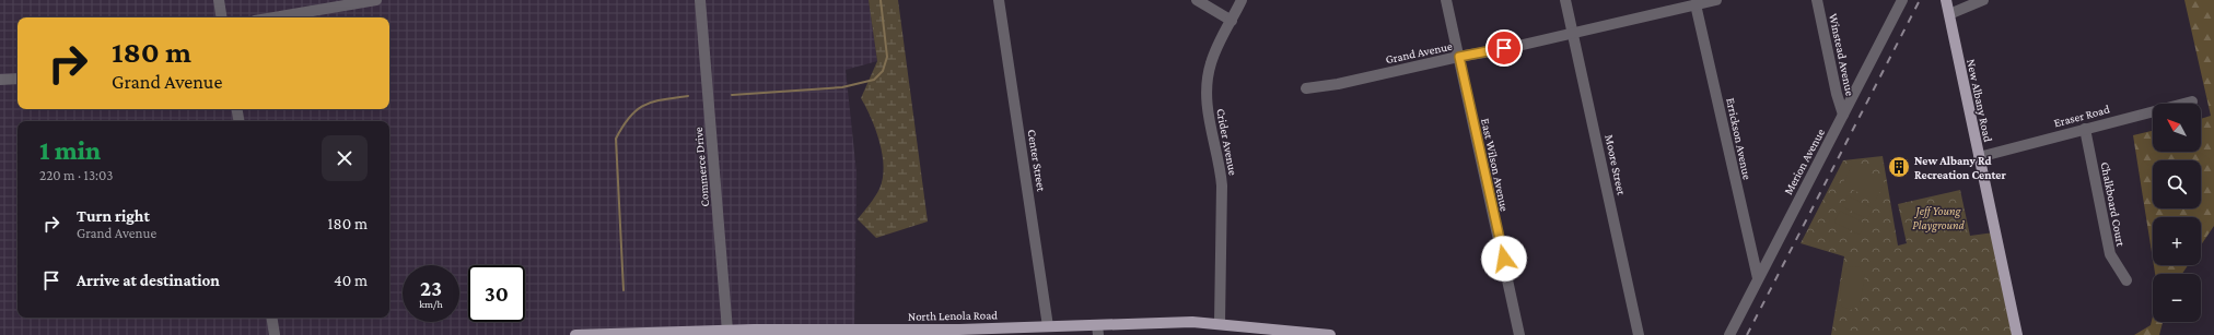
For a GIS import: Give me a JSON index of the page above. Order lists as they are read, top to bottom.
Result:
{
  "streets": {
    "main road": ["New Albany Road", "North Lenola Road"],
    "street": [
      "Grand Avenue",
      "Winstead Avenue",
      "Eraser Road",
      "Errickson Avenue",
      "Crider Avenue",
      "Center Street",
      "Merion Avenue",
      "East Wilson Avenue",
      "Moore Street",
      "Commerce Drive",
      "Chalkboard Court"
    ]
  },
  "crossings": [
    ["Grand Avenue", "Errickson Avenue"],
    ["Grand Avenue", "East Wilson Avenue"],
    ["Grand Avenue", "Moore Street"],
    ["Winstead Avenue", "Merion Avenue"],
    ["New Albany Road", "Eraser Road"],
    ["Eraser Road", "Chalkboard Court"],
    ["Errickson Avenue", "Merion Avenue"],
    ["Crider Avenue", "North Lenola Road"],
    ["Center Street", "North Lenola Road"],
    ["Commerce Drive", "North Lenola Road"]
  ],
  "parks": ["Jeff Young Playground"],
  "places": {
    "building": ["New Albany Rd Recreation Center"]
  },
  "north": "top left",
  "page": {
    "turn": ["180 m", "Grand Avenue"],
    "map_buttons": ["+", "−"],
    "heading": ["1 min", "220 m · 13:03"],
    "list": [
      {
        "name": "Turn right",
        "note": "Grand Avenue",
        "value": "180 m"
      },
      {
        "name": "Arrive at destination",
        "value": "40 m"
      }
    ],
    "speed": "23 km/h",
    "limit": "30"
  }
}
